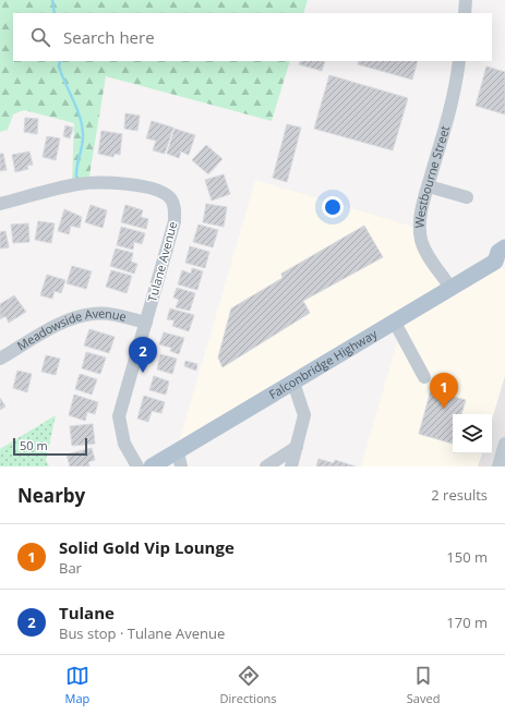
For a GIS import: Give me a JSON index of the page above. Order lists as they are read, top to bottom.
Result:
{
  "streets": {
    "main road": ["Falconbridge Highway"],
    "street": ["Westbourne Street", "Tulane Avenue", "Meadowside Avenue"]
  },
  "crossings": [
    ["Westbourne Street", "Falconbridge Highway"],
    ["Tulane Avenue", "Meadowside Avenue"]
  ],
  "scale_bar": "50 m",
  "page": {
    "search": "Search here",
    "pins": ["2", "1"],
    "scale": "50 m",
    "heading": ["Nearby", "2 results"],
    "list": [
      {
        "mark": "1",
        "name": "Solid Gold Vip Lounge",
        "note": "Bar",
        "value": "150 m"
      },
      {
        "mark": "2",
        "name": "Tulane",
        "note": "Bus stop · Tulane Avenue",
        "value": "170 m"
      }
    ],
    "nav": ["Map", "Directions", "Saved"]
  }
}
